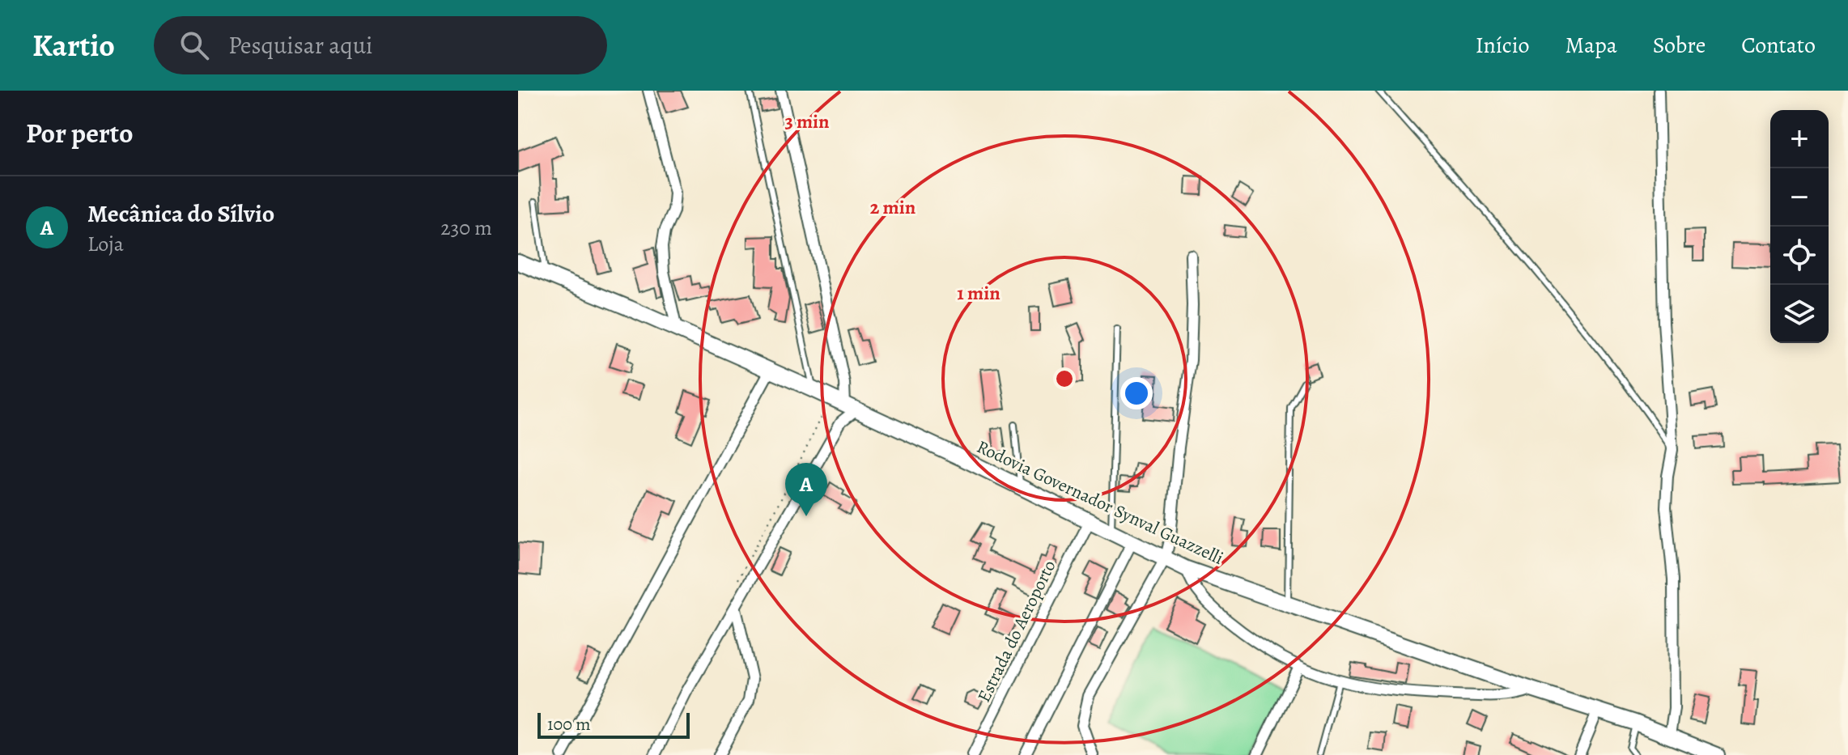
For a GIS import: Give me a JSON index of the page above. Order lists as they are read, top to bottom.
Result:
{
  "streets": {
    "main road": ["Rodovia Governador Synval Guazzelli"],
    "street": ["Estrada do Aeroporto"]
  },
  "crossings": [
    ["Rodovia Governador Synval Guazzelli", "Estrada do Aeroporto"]
  ],
  "scale_bar": "100 m",
  "page": {
    "header": "Kartio",
    "search": "Pesquisar aqui",
    "nav": [
      "Início",
      "Mapa",
      "Sobre",
      "Contato"
    ],
    "heading": "Por perto",
    "map_buttons": ["+", "−"],
    "list": [
      {
        "mark": "A",
        "name": "Mecânica do Sílvio",
        "note": "Loja",
        "value": "230 m"
      }
    ],
    "pins": "A",
    "scale": "100 m"
  },
  "rings": ["3 min", "2 min", "1 min"]
}
